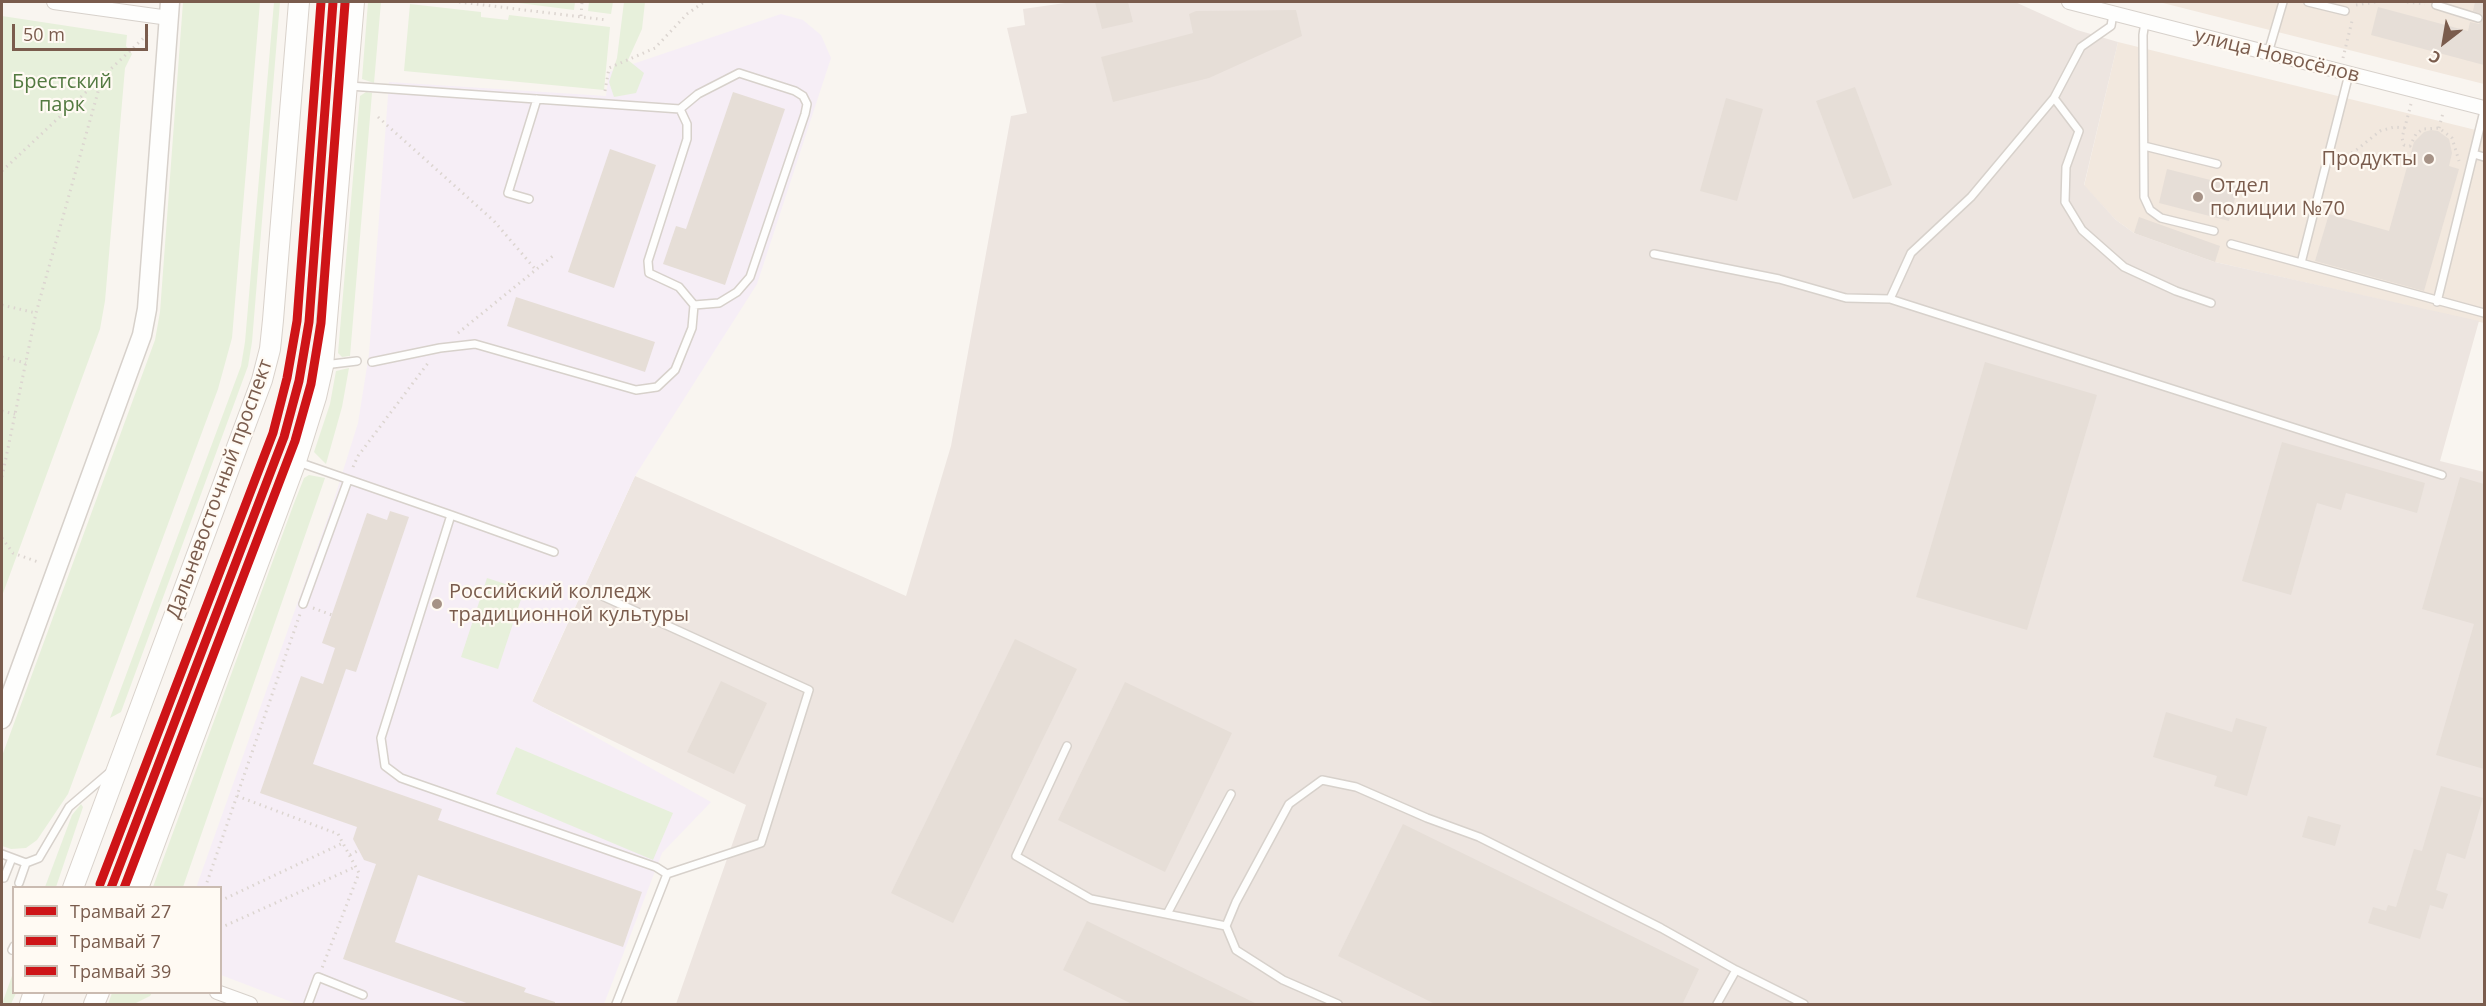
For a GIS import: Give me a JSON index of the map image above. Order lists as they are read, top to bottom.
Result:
{
  "streets": {
    "main road": ["Дальневосточный проспект"],
    "street": ["улица Новосёлов"]
  },
  "parks": ["Брестский парк"],
  "places": ["Продукты", "Отдел полиции №70", "Российский колледж традиционной культуры"],
  "lines": ["tram line 27", "tram line 39", "tram line 7"],
  "legend": ["Трамвай 27", "Трамвай 7", "Трамвай 39"],
  "scale_bar": "50 m",
  "north": "bottom left"
}
